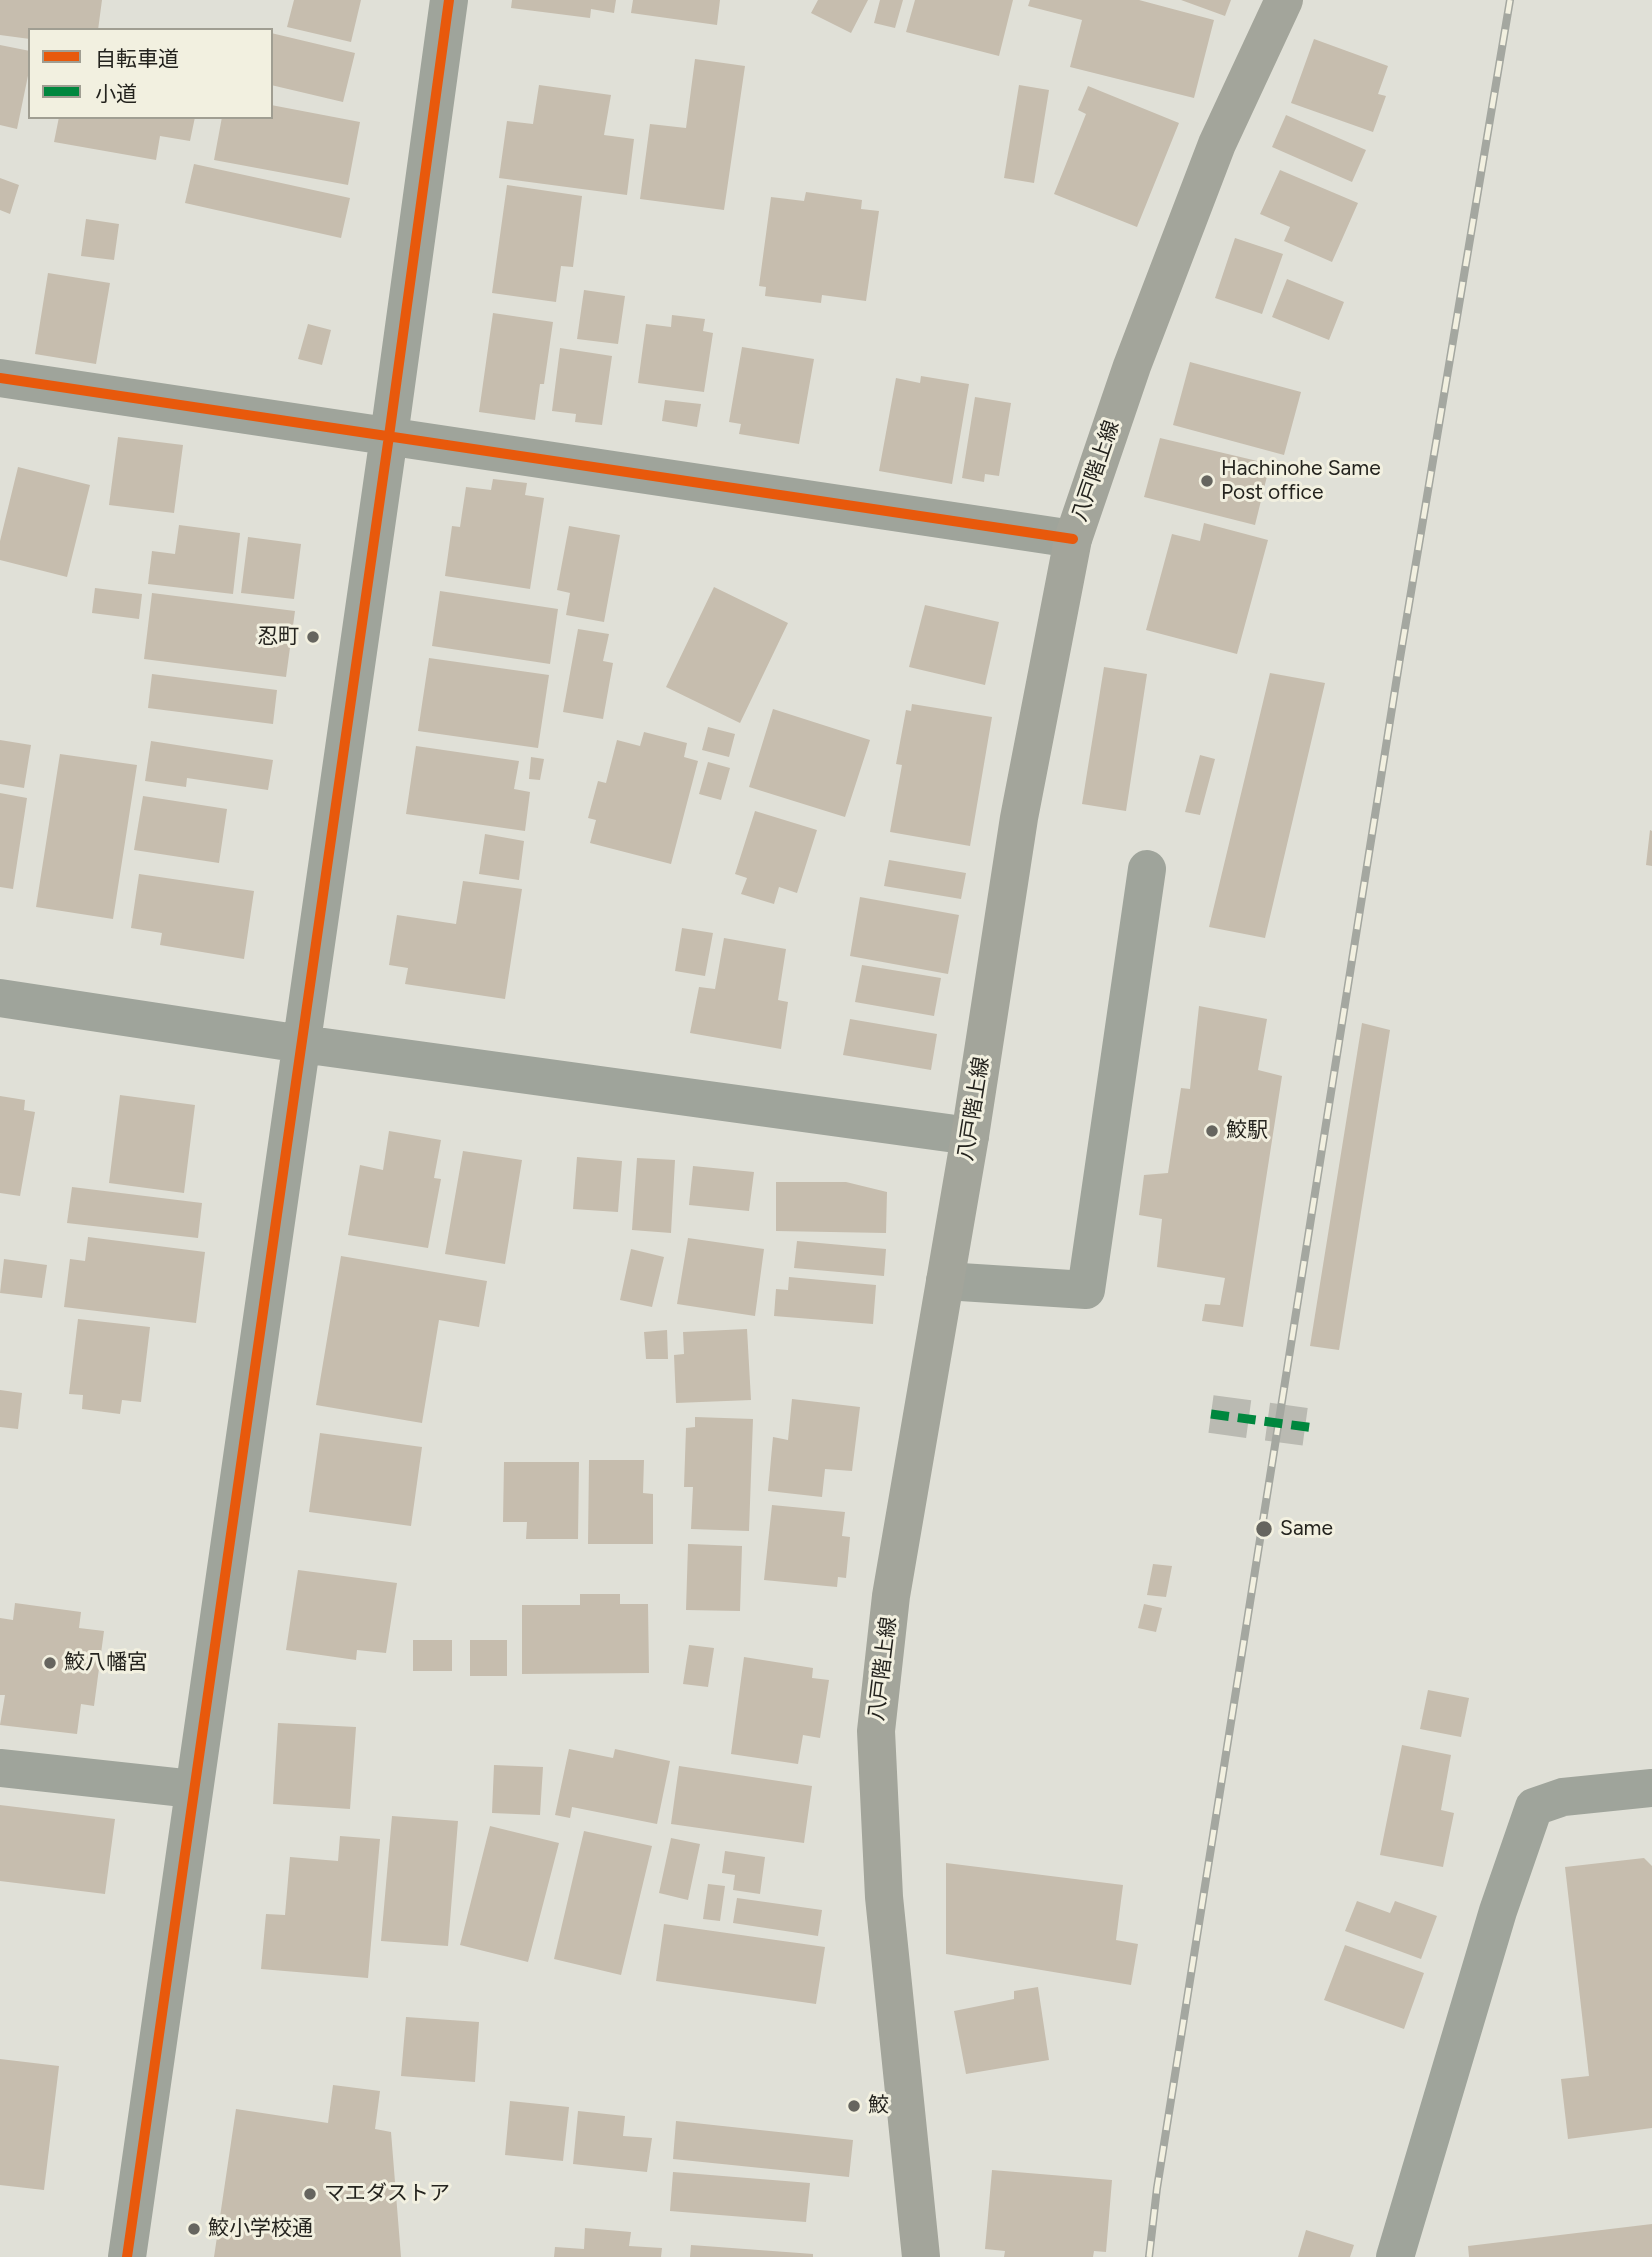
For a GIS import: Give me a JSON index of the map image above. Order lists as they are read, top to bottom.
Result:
{
  "streets": {
    "main road": ["八戸階上線"]
  },
  "places": [
    "Hachinohe Same Post office",
    "忍町",
    "鮫駅",
    "Same",
    "鮫八幡宮",
    "鮫",
    "マエダストア",
    "鮫小学校通"
  ],
  "legend": ["自転車道", "小道"]
}
